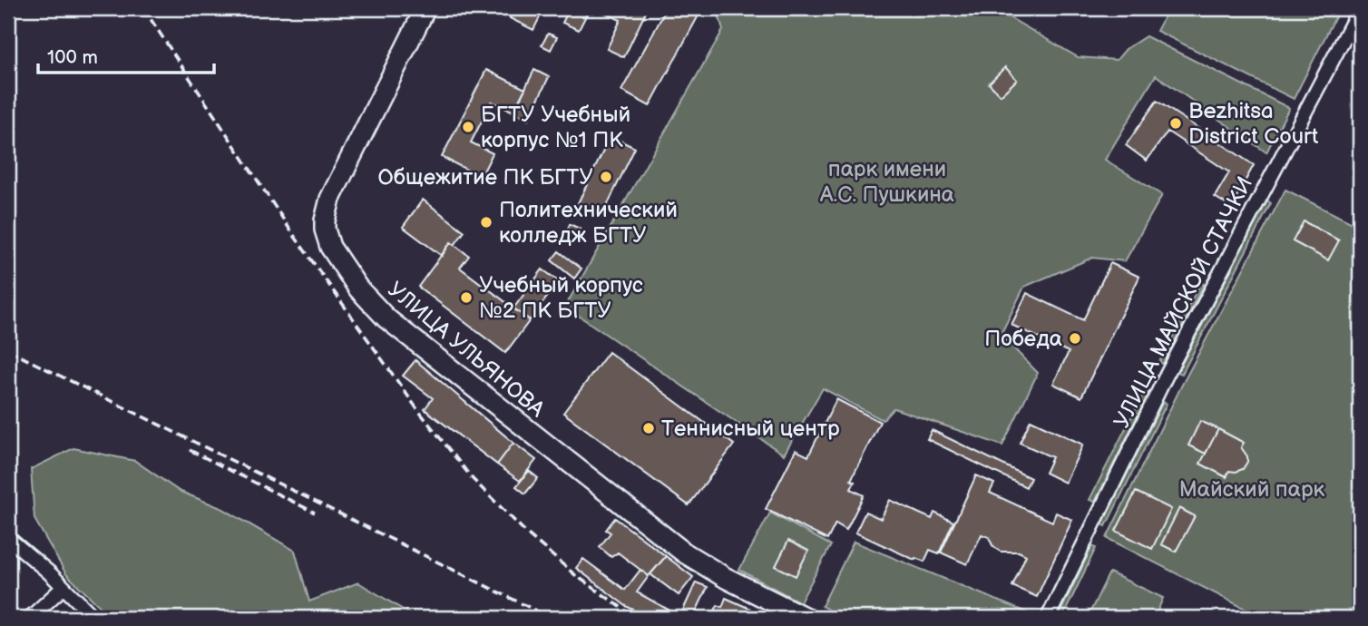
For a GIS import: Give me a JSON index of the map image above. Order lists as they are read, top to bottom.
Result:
{
  "streets": {
    "main road": ["УЛИЦА УЛЬЯНОВА"],
    "street": ["УЛИЦА МАЙСКОЙ СТАЧКИ"]
  },
  "parks": ["парк имени А.С. Пушкина", "Майский парк"],
  "places": [
    "Bezhitsa District Court",
    "БГТУ Учебный корпус №1 ПК",
    "Общежитие ПК БГТУ",
    "Политехнический колледж БГТУ",
    "Учебный корпус №2 ПК БГТУ",
    "Победа",
    "Теннисный центр"
  ],
  "scale_bar": "100 m"
}
